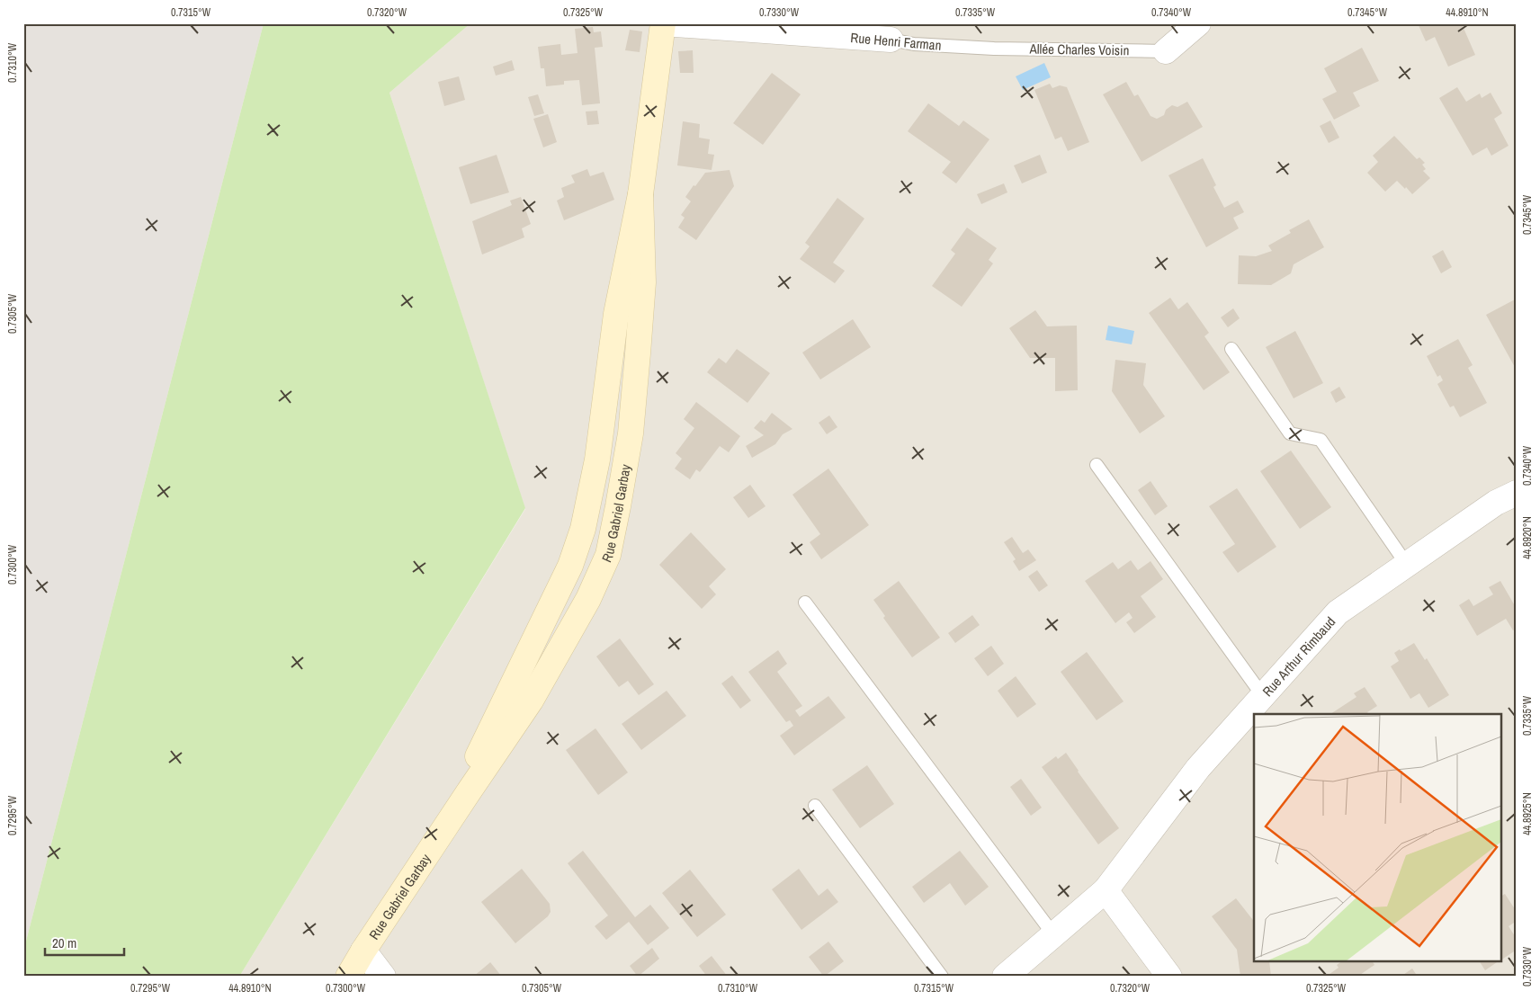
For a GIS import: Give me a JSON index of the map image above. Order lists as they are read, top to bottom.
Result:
{
  "streets": {
    "street": ["Rue Henri Farman", "Rue Gabriel Garbay", "Rue Arthur Rimbaud"],
    "lane": ["Allée Charles Voisin"]
  },
  "crossings": [
    ["Rue Henri Farman", "Allée Charles Voisin"],
    ["Rue Henri Farman", "Rue Gabriel Garbay"]
  ],
  "scale_bar": "20 m",
  "coordinates": [
    "0.7315°W",
    "0.7320°W",
    "0.7325°W",
    "0.7330°W",
    "0.7335°W",
    "0.7340°W",
    "0.7345°W",
    "44.8910°N",
    "0.7310°W",
    "0.7305°W",
    "44.8920°N",
    "0.7300°W",
    "44.8925°N",
    "0.7295°W"
  ]
}
